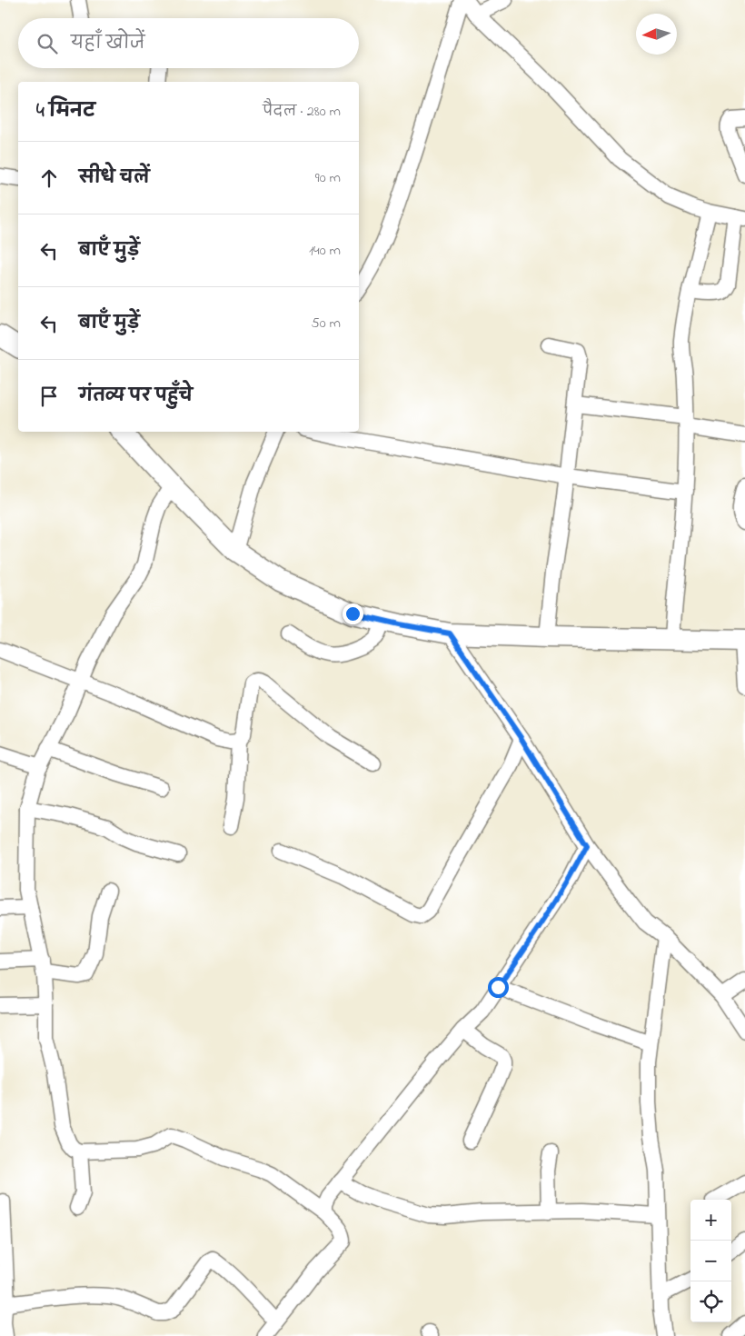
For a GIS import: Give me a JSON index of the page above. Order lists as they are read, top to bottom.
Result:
{
  "north": "left",
  "page": {
    "search": "यहाँ खोजें",
    "heading": ["4 मिनट", "पैदल · 280 m"],
    "list": [
      ["सीधे चलें", "90 m"],
      ["बाएँ मुड़ें", "140 m"],
      ["बाएँ मुड़ें", "50 m"],
      "गंतव्य पर पहुँचे"
    ],
    "map_buttons": ["+", "−"]
  }
}
